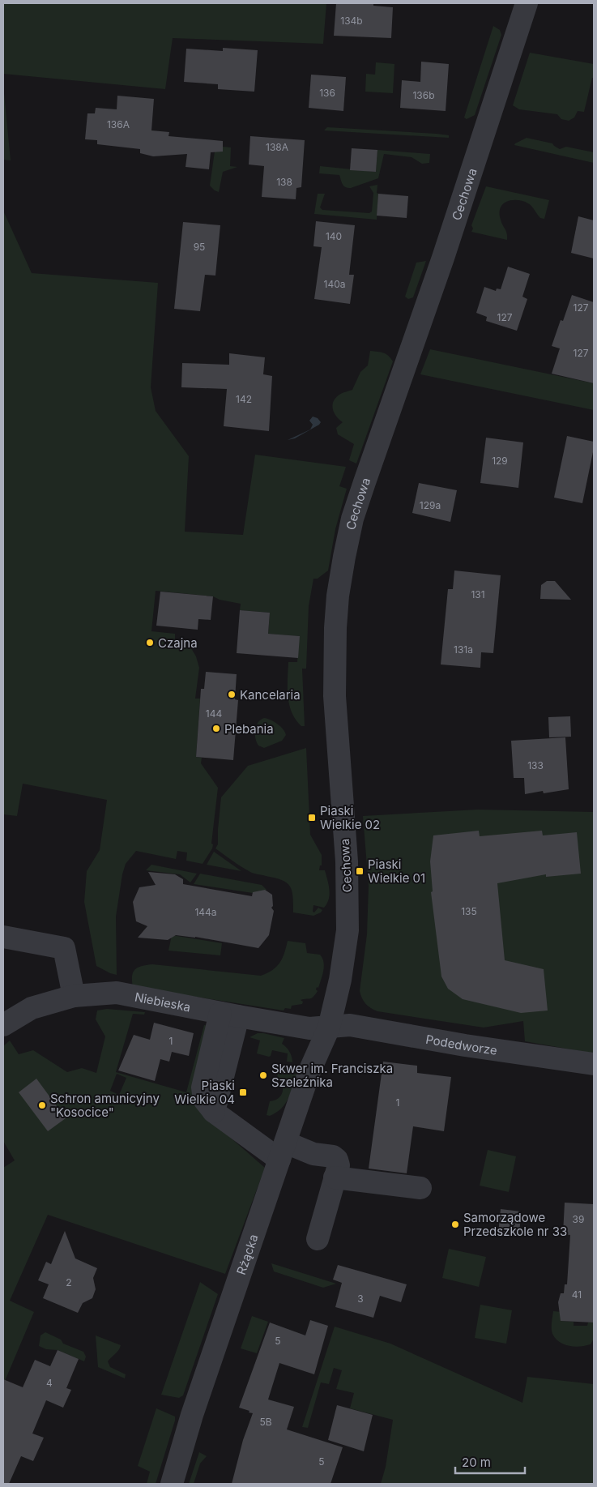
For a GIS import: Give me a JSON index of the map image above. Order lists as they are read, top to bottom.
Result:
{
  "streets": {
    "street": [
      "Cechowa",
      "Niebieska",
      "Podedworze",
      "Rżącka"
    ]
  },
  "crossings": [
    ["Cechowa", "Niebieska"],
    ["Cechowa", "Podedworze"],
    ["Cechowa", "Rżącka"],
    ["Niebieska", "Podedworze"],
    ["Niebieska", "Rżącka"],
    ["Podedworze", "Rżącka"]
  ],
  "places": {
    "other": [
      "Czajna",
      "Kancelaria",
      "Plebania",
      "Skwer im. Franciszka Szeleźnika",
      "Schron amunicyjny \"Kosocice\"",
      "Samorządowe Przedszkole nr 33"
    ],
    "transit": ["Piaski Wielkie 02", "Piaski Wielkie 01", "Piaski Wielkie 04"]
  },
  "house_numbers": [
    "134b",
    "136",
    "136b",
    "136A",
    "138A",
    "138",
    "140",
    "95",
    "140a",
    "127",
    "127",
    "127",
    "142",
    "129",
    "129a",
    "131",
    "131a",
    "144",
    "133",
    "135",
    "144a",
    "1",
    "1",
    "39",
    "2",
    "41",
    "3",
    "5",
    "4",
    "5B",
    "5"
  ],
  "scale_bar": "20 m"
}
